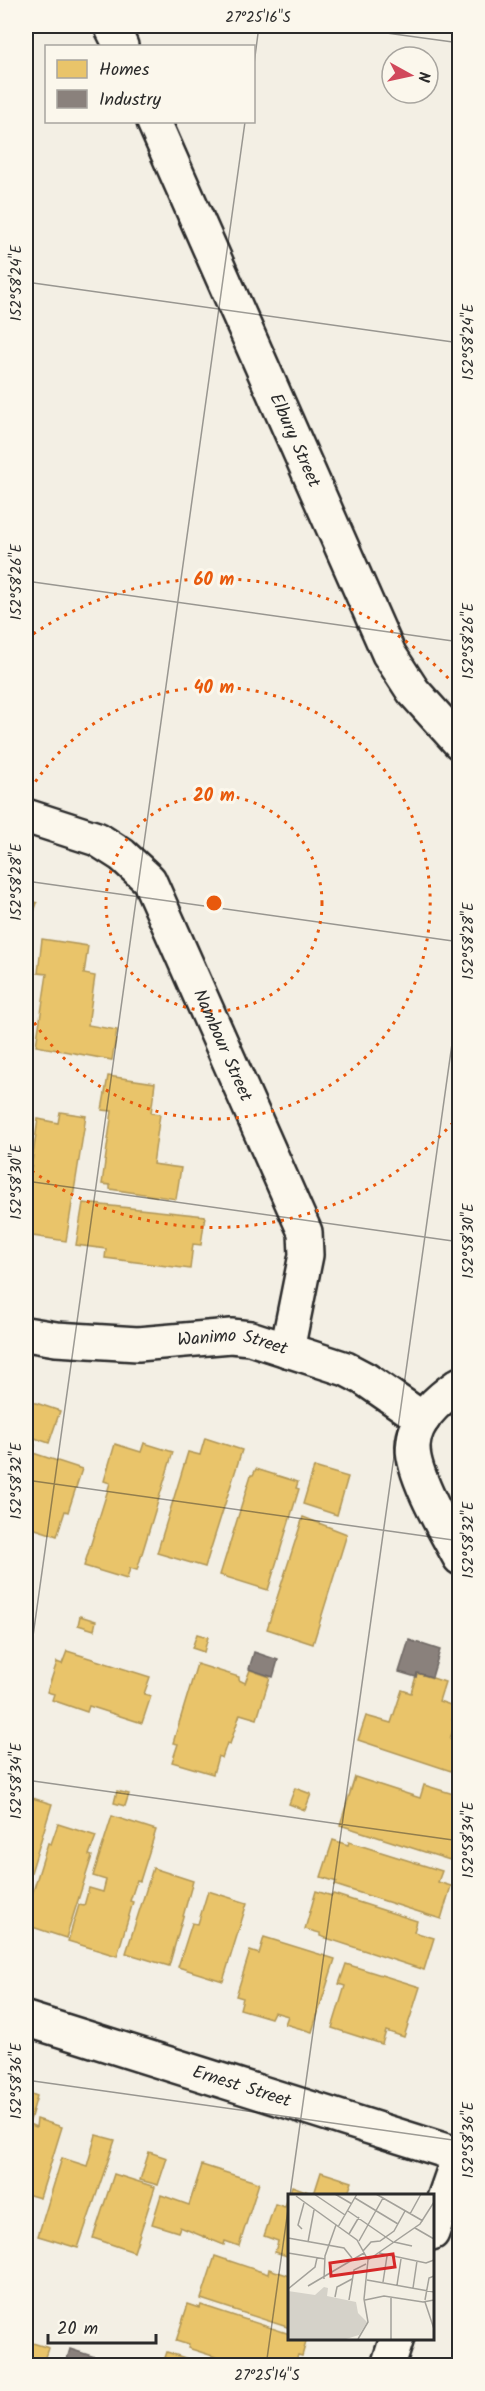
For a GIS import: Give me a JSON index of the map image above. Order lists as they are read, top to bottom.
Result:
{
  "streets": {
    "street": [
      "Elbury Street",
      "Nambour Street",
      "Wanimo Street",
      "Ernest Street"
    ]
  },
  "crossings": [
    ["Nambour Street", "Wanimo Street"]
  ],
  "legend": ["Homes", "Industry"],
  "scale_bar": "20 m",
  "north": "right",
  "coordinates": [
    "27°25'16\"S",
    "152°58'24\"E",
    "152°58'26\"E",
    "152°58'28\"E",
    "152°58'30\"E",
    "152°58'32\"E",
    "152°58'34\"E",
    "152°58'36\"E",
    "27°25'14\"S"
  ],
  "rings": ["60 m", "40 m", "20 m"]
}
